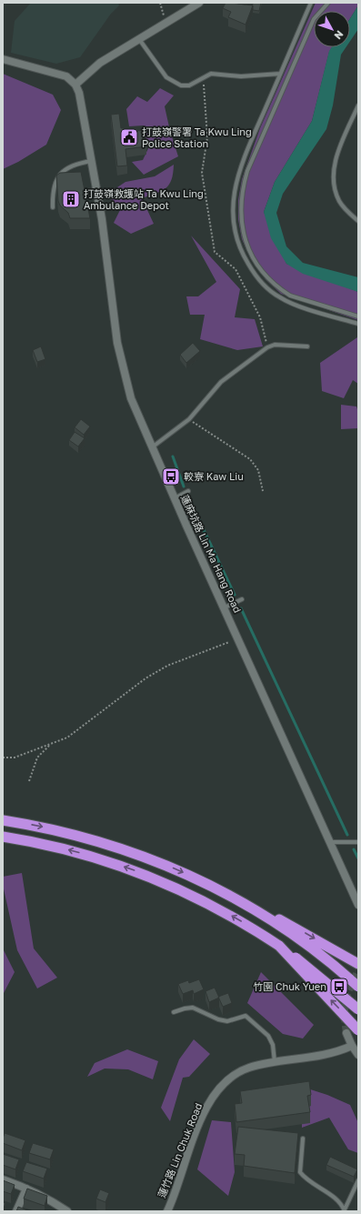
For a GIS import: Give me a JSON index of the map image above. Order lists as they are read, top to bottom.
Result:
{
  "streets": {
    "street": ["蓮麻坑路 Lin Ma Hang Road", "蓮竹路 Lin Chuk Road"]
  },
  "places": {
    "public building": ["打鼓嶺警署 Ta Kwu Ling Police Station"],
    "building": ["打鼓嶺救護站 Ta Kwu Ling Ambulance Depot"],
    "bus stop": ["較寮 Kaw Liu", "竹園 Chuk Yuen"]
  },
  "north": "bottom right"
}
